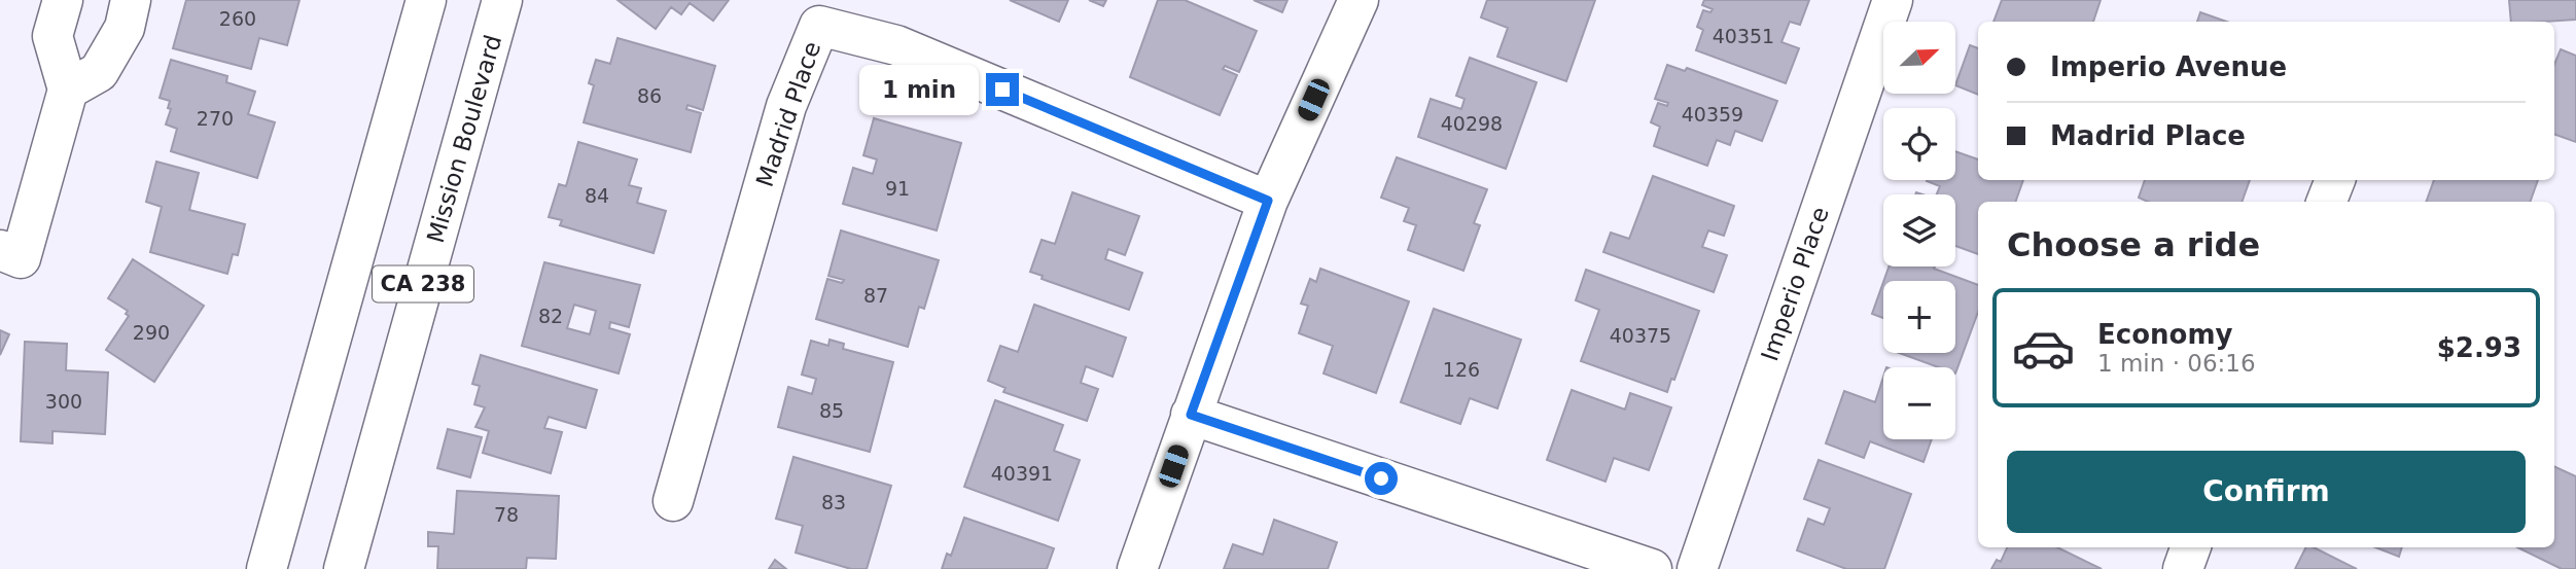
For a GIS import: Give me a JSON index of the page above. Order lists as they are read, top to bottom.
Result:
{
  "streets": {
    "street": [
      "Madrid Place",
      "Mission Boulevard",
      "CA 238",
      "Imperio Place"
    ]
  },
  "house_numbers": [
    "260",
    "40351",
    "86",
    "40359",
    "270",
    "40298",
    "91",
    "84",
    "87",
    "82",
    "290",
    "40375",
    "126",
    "300",
    "85",
    "40391",
    "83",
    "78"
  ],
  "north": "top right",
  "page": {
    "map_buttons": ["+", "−"],
    "banner": ["Imperio Avenue", "Madrid Place"],
    "bubble": "1 min",
    "heading": "Choose a ride",
    "list": [
      {
        "name": "Economy",
        "note": "1 min · 06:16",
        "value": "$2.93"
      }
    ],
    "buttons": "Confirm"
  }
}
